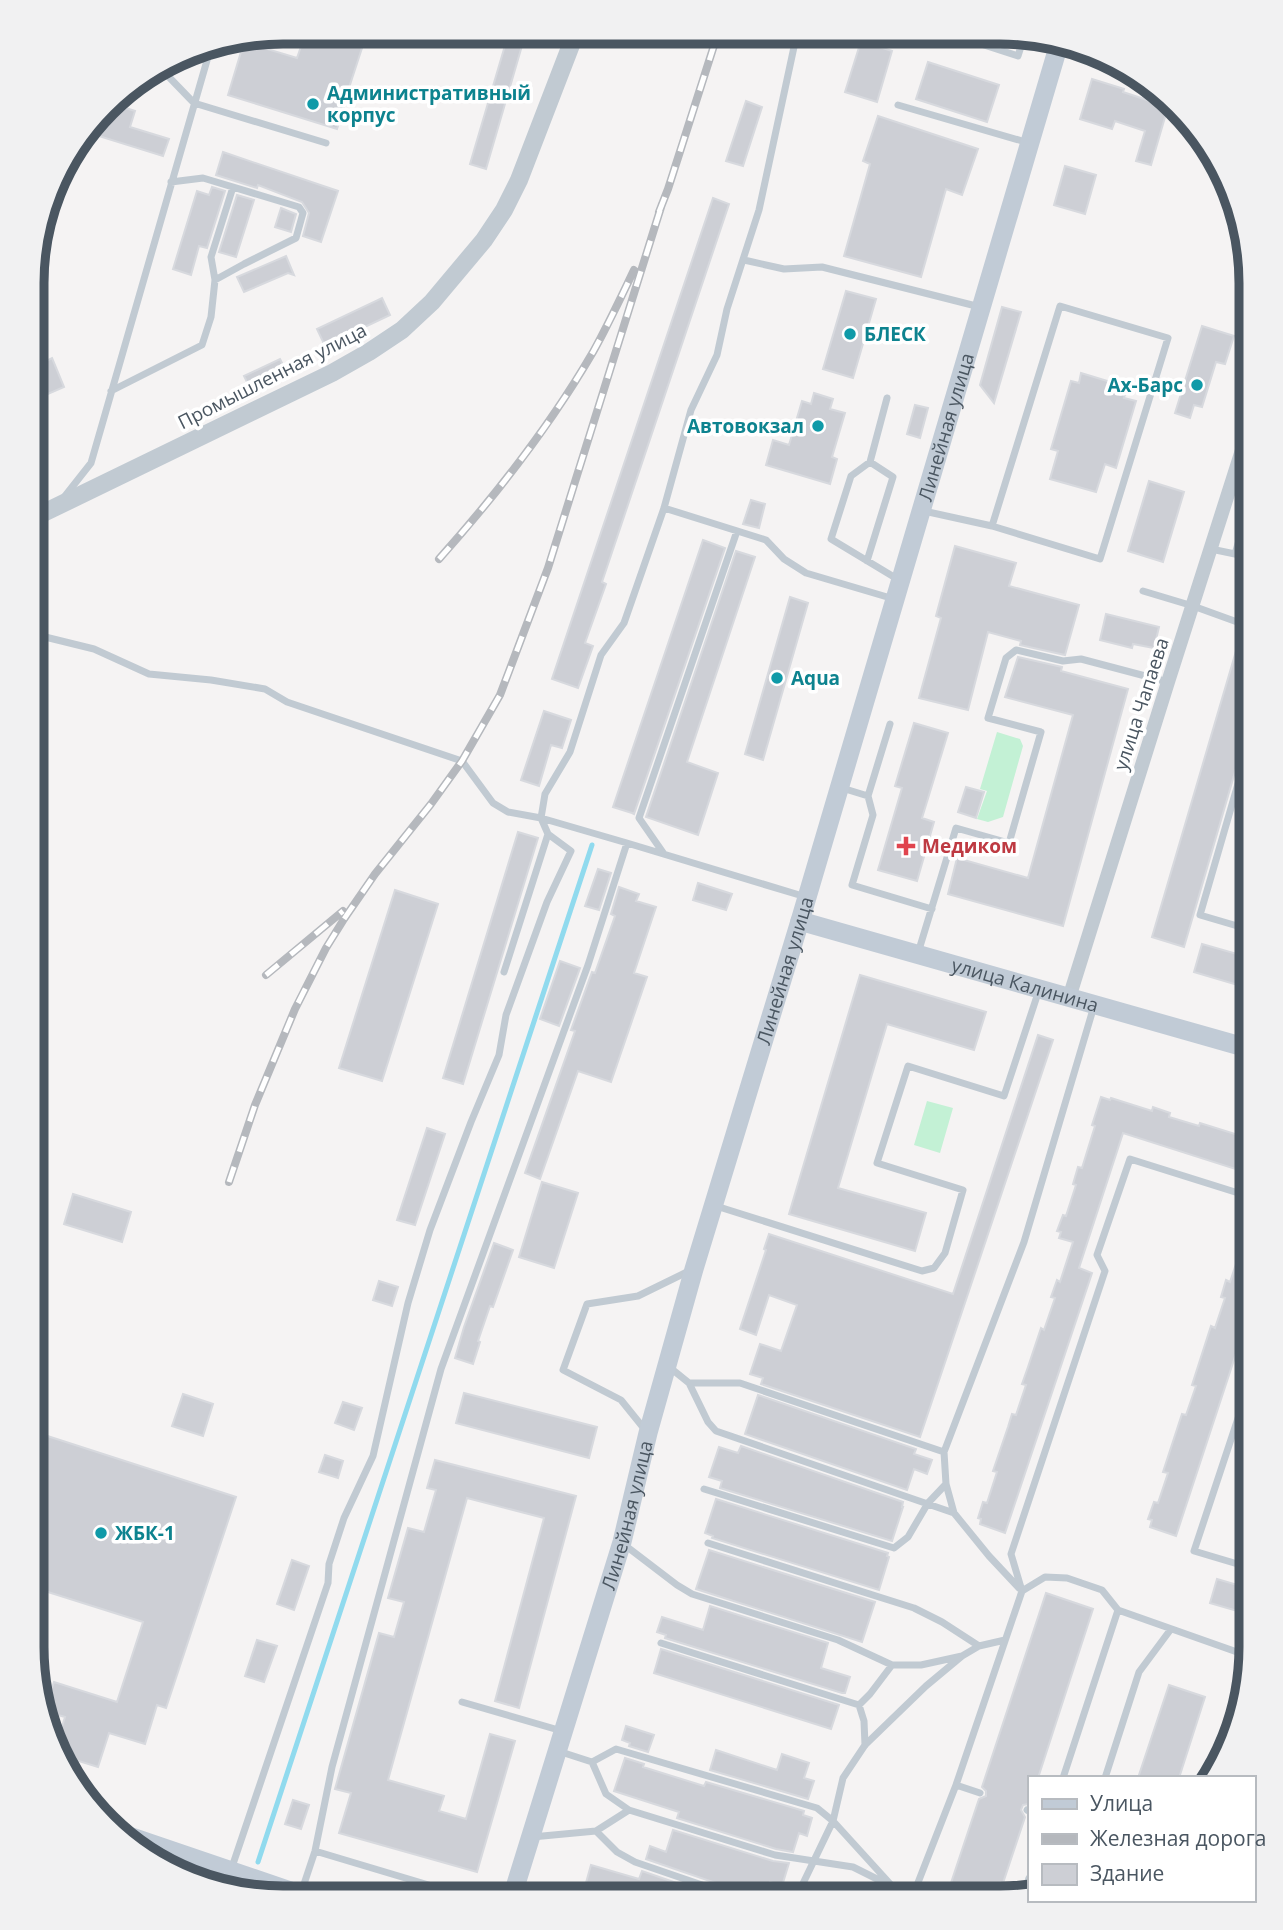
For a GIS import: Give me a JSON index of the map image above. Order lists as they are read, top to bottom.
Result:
{
  "streets": {
    "main road": ["Линейная улица", "улица Калинина"],
    "street": ["Промышленная улица", "улица Чапаева"]
  },
  "crossings": [
    ["Линейная улица", "улица Калинина"],
    ["улица Чапаева", "улица Калинина"]
  ],
  "places": {
    "other": [
      "Административный корпус",
      "БЛЕСК",
      "Ах-Барс",
      "Автовокзал",
      "Aqua",
      "ЖБК-1"
    ],
    "health": ["Медиком"]
  },
  "legend": ["Улица", "Железная дорога", "Здание"]
}
